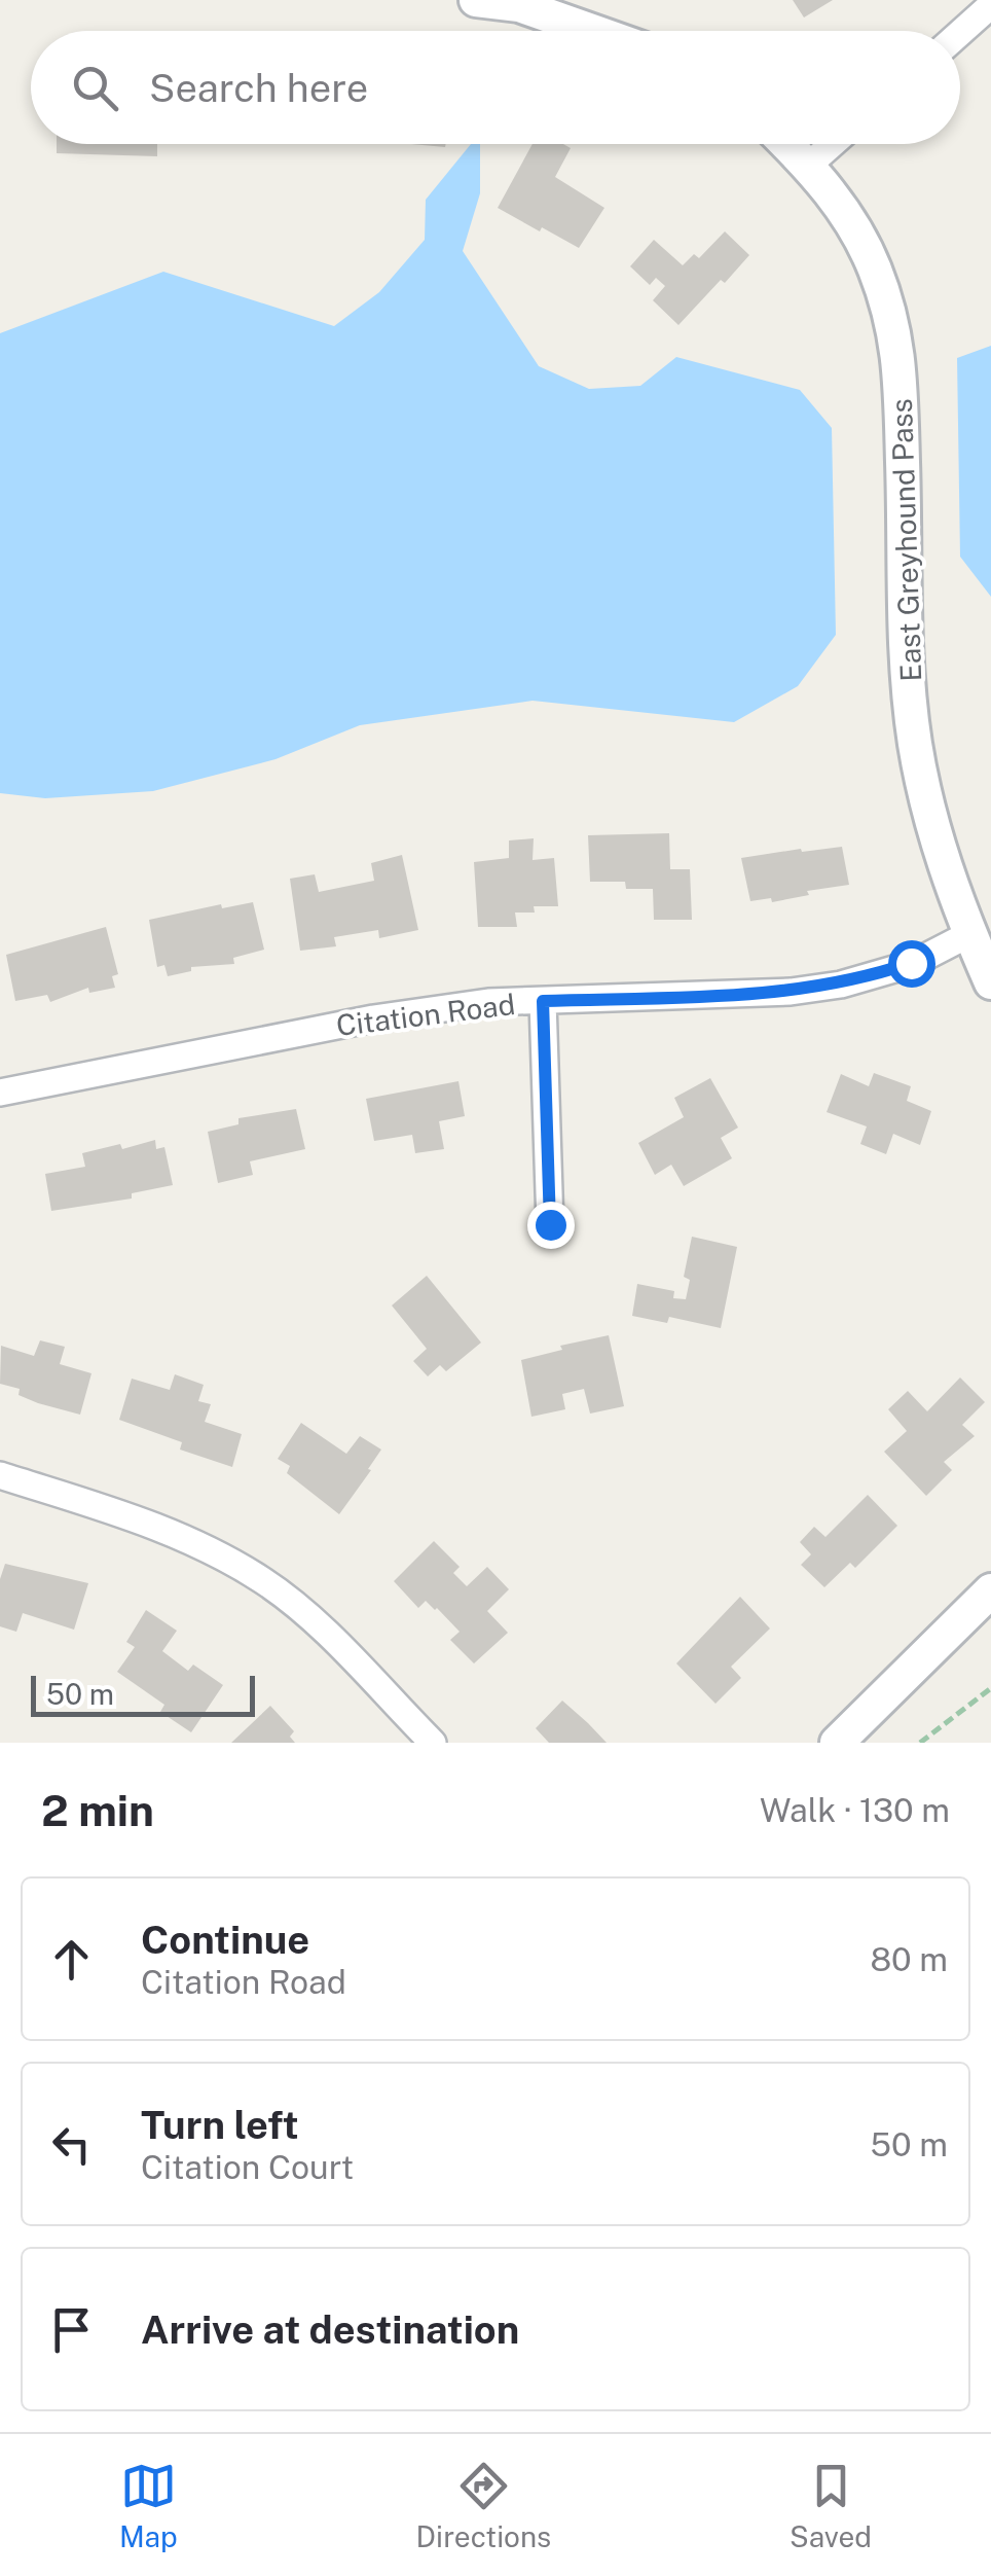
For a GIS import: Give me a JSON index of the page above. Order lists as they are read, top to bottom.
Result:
{
  "streets": {
    "street": ["East Greyhound Pass", "Citation Road"]
  },
  "crossings": [
    ["East Greyhound Pass", "Citation Road"]
  ],
  "scale_bar": "50 m",
  "page": {
    "search": "Search here",
    "scale": "50 m",
    "heading": ["2 min", "Walk · 130 m"],
    "list": [
      ["Continue", "Citation Road", "80 m"],
      ["Turn left", "Citation Court", "50 m"],
      "Arrive at destination"
    ],
    "nav": ["Map", "Directions", "Saved"]
  }
}
